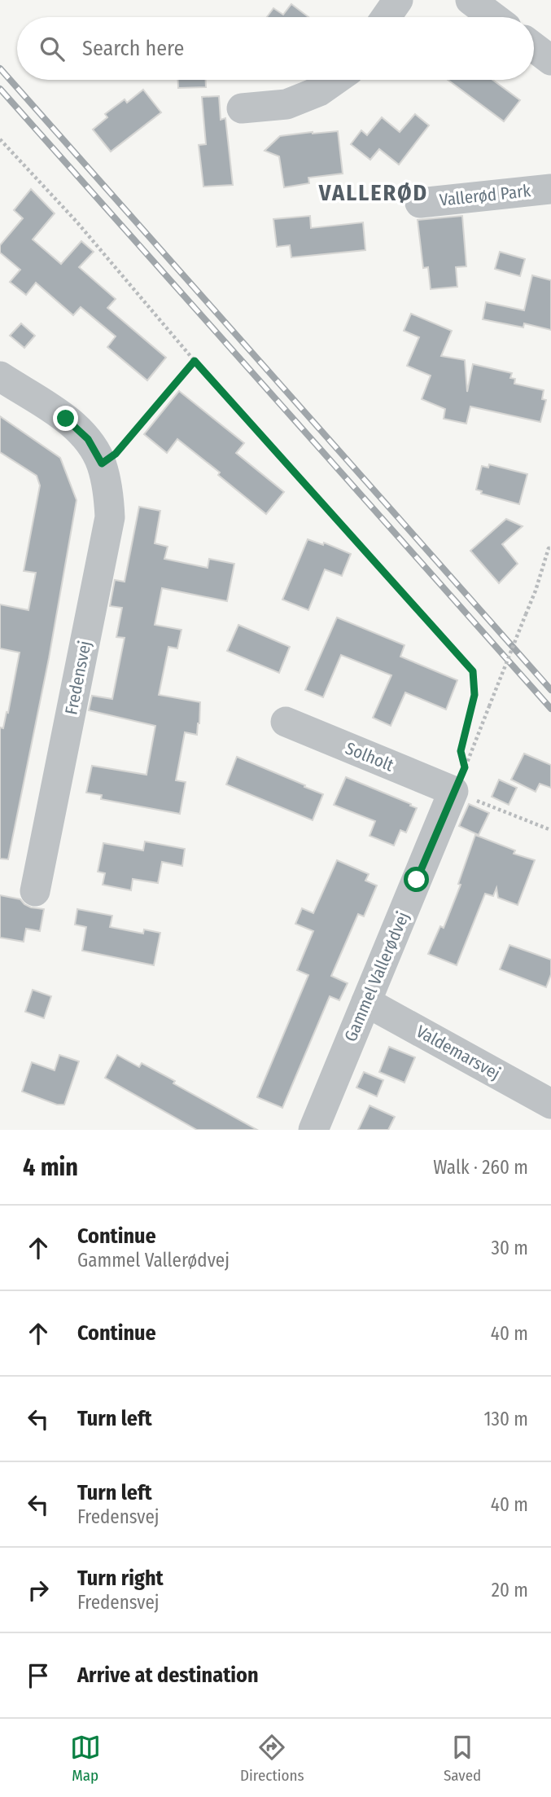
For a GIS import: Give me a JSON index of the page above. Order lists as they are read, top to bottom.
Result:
{
  "streets": {
    "street": [
      "Vallerød Park",
      "Fredensvej",
      "Solholt",
      "Gammel Vallerødvej",
      "Valdemarsvej"
    ]
  },
  "crossings": [
    ["Solholt", "Gammel Vallerødvej"],
    ["Gammel Vallerødvej", "Valdemarsvej"]
  ],
  "districts": ["VALLERØD"],
  "page": {
    "search": "Search here",
    "heading": ["4 min", "Walk · 260 m"],
    "list": [
      ["Continue", "Gammel Vallerødvej", "30 m"],
      ["Continue", "40 m"],
      ["Turn left", "130 m"],
      ["Turn left", "Fredensvej", "40 m"],
      ["Turn right", "Fredensvej", "20 m"],
      "Arrive at destination"
    ],
    "nav": ["Map", "Directions", "Saved"]
  }
}
